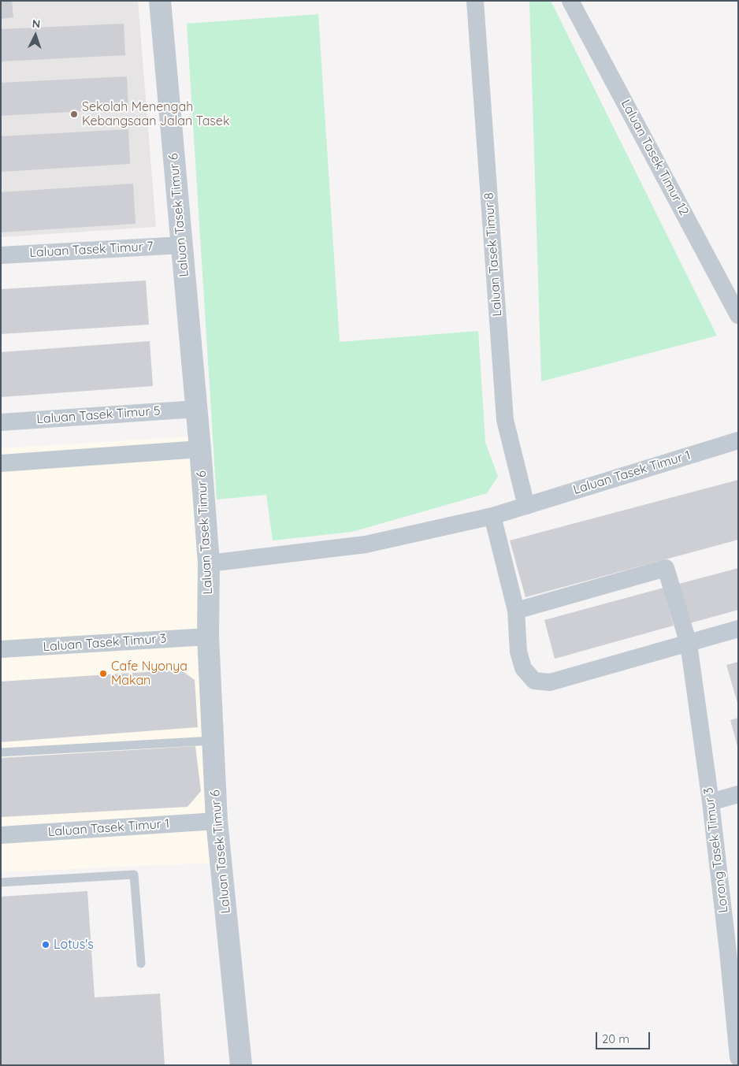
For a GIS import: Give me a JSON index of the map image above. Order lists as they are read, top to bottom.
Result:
{
  "streets": {
    "street": [
      "Laluan Tasek Timur 12",
      "Laluan Tasek Timur 6",
      "Laluan Tasek Timur 7",
      "Laluan Tasek Timur 8",
      "Laluan Tasek Timur 5",
      "Laluan Tasek Timur 1",
      "Laluan Tasek Timur 3",
      "Lorong Tasek Timur 3"
    ]
  },
  "crossings": [
    ["Laluan Tasek Timur 6", "Laluan Tasek Timur 7"],
    ["Laluan Tasek Timur 6", "Laluan Tasek Timur 5"],
    ["Laluan Tasek Timur 6", "Laluan Tasek Timur 1"],
    ["Laluan Tasek Timur 6", "Laluan Tasek Timur 3"],
    ["Laluan Tasek Timur 8", "Laluan Tasek Timur 1"]
  ],
  "places": ["Sekolah Menengah Kebangsaan Jalan Tasek", "Cafe Nyonya Makan", "Lotus's"],
  "scale_bar": "20 m",
  "north": "top"
}
